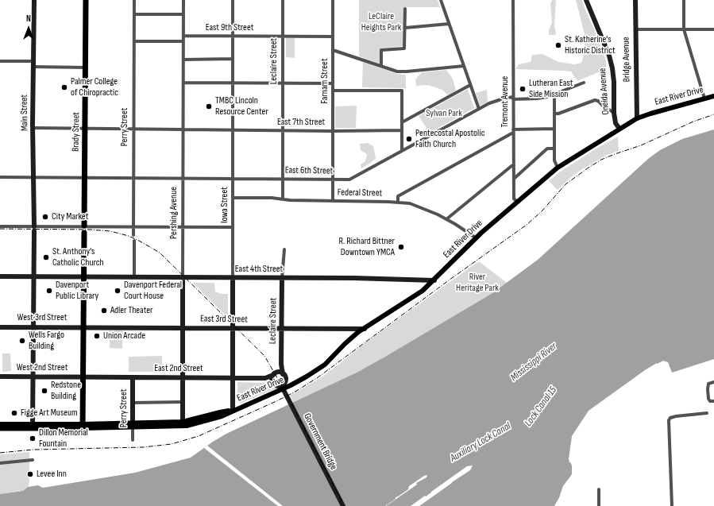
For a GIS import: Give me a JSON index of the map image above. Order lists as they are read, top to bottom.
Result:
{
  "streets": {
    "highway": ["Brady Street"],
    "main road": ["East River Drive"],
    "street": [
      "East 9th Street",
      "Bridge Avenue",
      "Leclaire Street",
      "Farnam Street",
      "Oneida Avenue",
      "Tremont Avenue",
      "Main Street",
      "East 7th Street",
      "Perry Street",
      "East 6th Street",
      "Federal Street",
      "Iowa Street",
      "Pershing Avenue",
      "East 4th Street",
      "West 3rd Street",
      "East 3rd Street",
      "West 2nd Street",
      "East 2nd Street",
      "Government Bridge"
    ]
  },
  "crossings": [
    ["East 9th Street", "Leclaire Street"],
    ["East 9th Street", "Farnam Street"],
    ["East 9th Street", "Iowa Street"],
    ["East 9th Street", "Pershing Avenue"],
    ["Bridge Avenue", "East River Drive"],
    ["Leclaire Street", "East 7th Street"],
    ["Leclaire Street", "East 6th Street"],
    ["Leclaire Street", "Federal Street"],
    ["Leclaire Street", "East 4th Street"],
    ["Leclaire Street", "East 3rd Street"],
    ["Leclaire Street", "East 2nd Street"],
    ["Leclaire Street", "Government Bridge"],
    ["Farnam Street", "East 7th Street"],
    ["Farnam Street", "East 6th Street"],
    ["Farnam Street", "Federal Street"],
    ["Oneida Avenue", "East River Drive"],
    ["East River Drive", "Tremont Avenue"],
    ["East River Drive", "Perry Street"],
    ["East River Drive", "Federal Street"],
    ["East River Drive", "Iowa Street"],
    ["East River Drive", "Pershing Avenue"],
    ["East River Drive", "East 4th Street"],
    ["East River Drive", "East 3rd Street"],
    ["Tremont Avenue", "East 6th Street"],
    ["Main Street", "East 7th Street"],
    ["Main Street", "East 6th Street"],
    ["Main Street", "East 4th Street"],
    ["Main Street", "West 3rd Street"],
    ["Main Street", "West 2nd Street"],
    ["East 7th Street", "Perry Street"],
    ["East 7th Street", "Brady Street"],
    ["East 7th Street", "Iowa Street"],
    ["East 7th Street", "Pershing Avenue"],
    ["Perry Street", "East 6th Street"],
    ["Perry Street", "East 2nd Street"],
    ["Brady Street", "East 6th Street"],
    ["East 6th Street", "Iowa Street"],
    ["East 6th Street", "Pershing Avenue"],
    ["Federal Street", "Iowa Street"],
    ["Iowa Street", "East 4th Street"],
    ["Iowa Street", "East 3rd Street"],
    ["Iowa Street", "East 2nd Street"],
    ["Pershing Avenue", "East 4th Street"],
    ["Pershing Avenue", "East 3rd Street"],
    ["Pershing Avenue", "East 2nd Street"],
    ["West 3rd Street", "East 3rd Street"],
    ["West 2nd Street", "East 2nd Street"],
    ["East 2nd Street", "Government Bridge"]
  ],
  "water": ["Mississippi River", "Lock Canal 15", "Auxiliary Lock Canal"],
  "parks": ["LeClaire Heights Park", "Sylvan Park", "River Heritage Park"],
  "places": [
    "St. Katherine's Historic District",
    "Palmer College of Chiropractic",
    "Lutheran East Side Mission",
    "TMBC Lincoln Resource Center",
    "Pentecostal Apostolic Faith Church",
    "City Market",
    "R. Richard Bittner Downtown YMCA",
    "St. Anthony's Catholic Church",
    "Davenport Public Library",
    "Davenport Federal Court House",
    "Adler Theater",
    "Union Arcade",
    "Wells Fargo Building",
    "Redstone Building",
    "Figge Art Museum",
    "Dillon Memorial Fountain",
    "Levee Inn"
  ],
  "north": "top"
}
